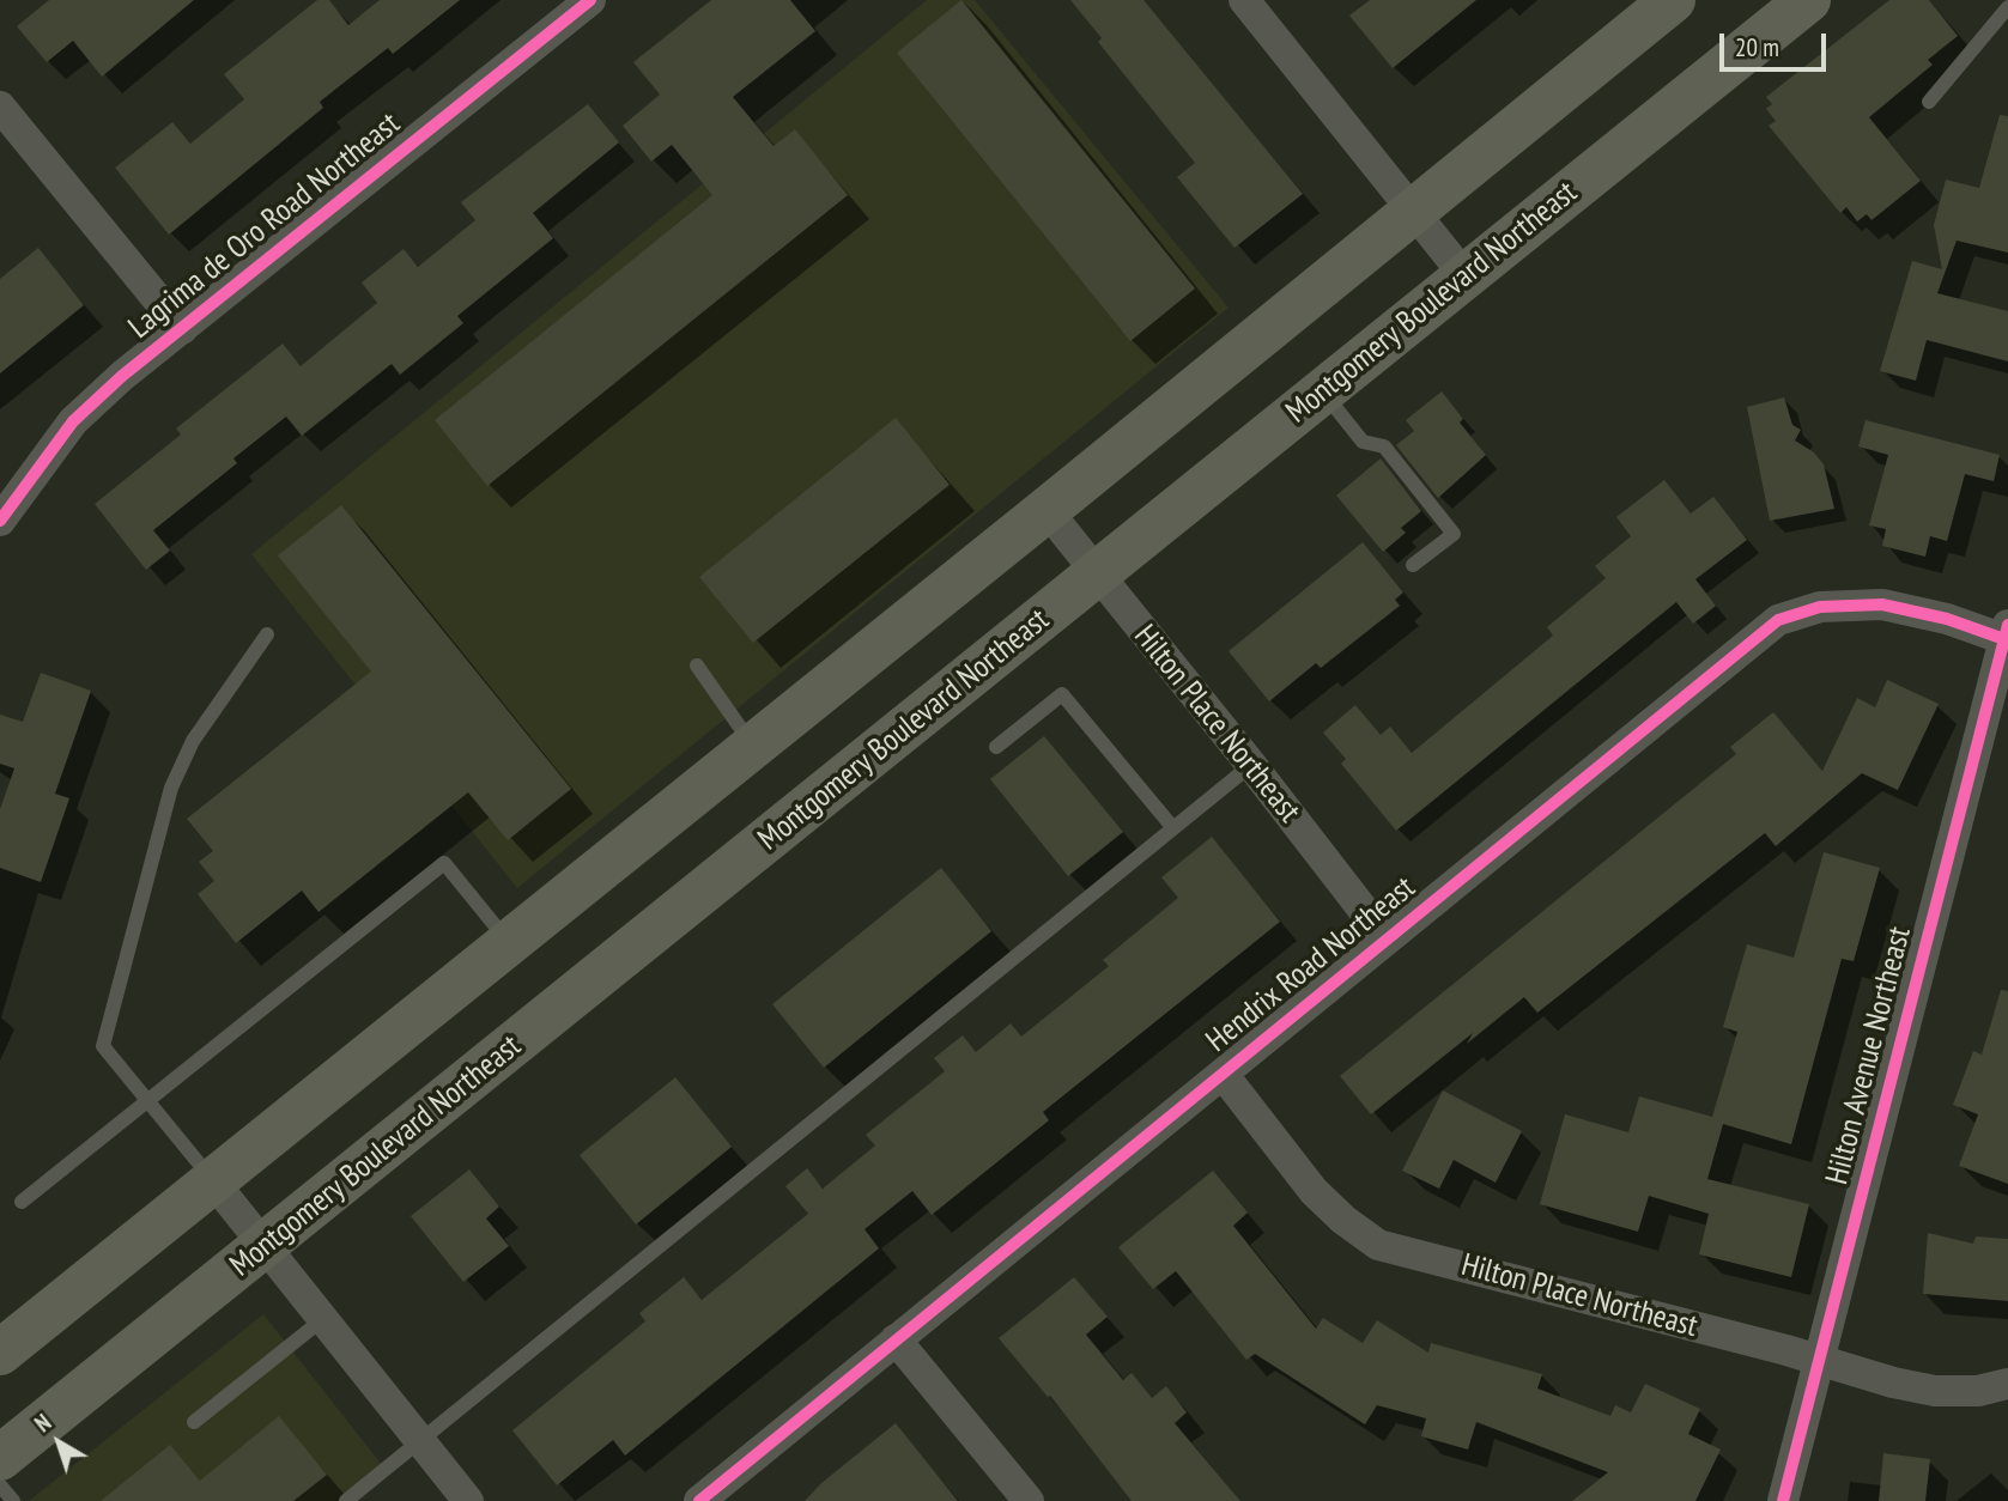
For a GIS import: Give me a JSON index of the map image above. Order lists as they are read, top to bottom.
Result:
{
  "streets": {
    "main road": ["Montgomery Boulevard Northeast"],
    "street": [
      "Lagrima de Oro Road Northeast",
      "Hilton Place Northeast",
      "Hendrix Road Northeast",
      "Hilton Avenue Northeast"
    ]
  },
  "crossings": [
    ["Montgomery Boulevard Northeast", "Hilton Place Northeast"],
    ["Hilton Place Northeast", "Hendrix Road Northeast"],
    ["Hilton Place Northeast", "Hilton Avenue Northeast"],
    ["Hendrix Road Northeast", "Hilton Avenue Northeast"]
  ],
  "scale_bar": "20 m",
  "north": "top left"
}
